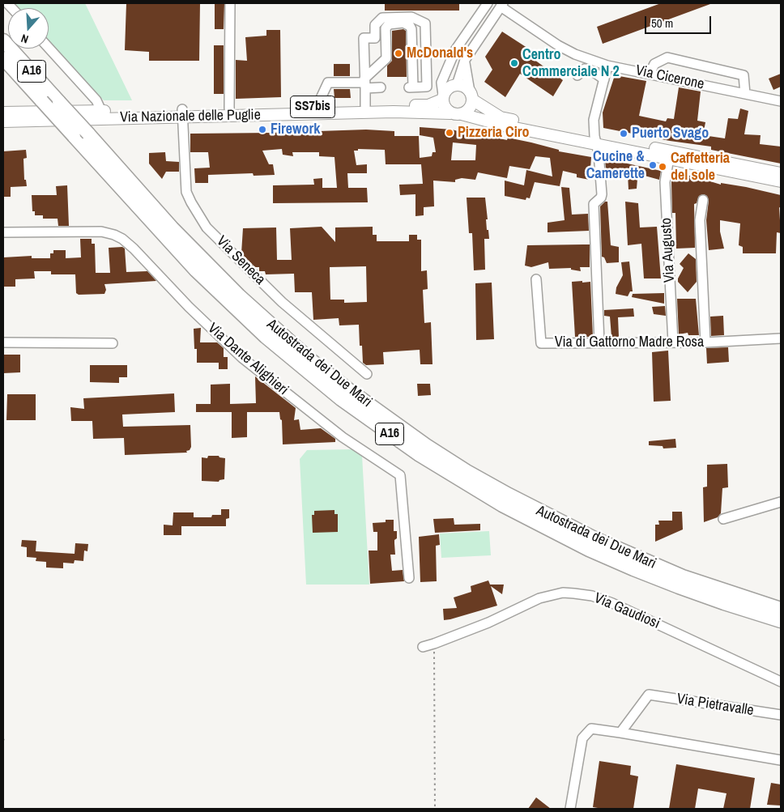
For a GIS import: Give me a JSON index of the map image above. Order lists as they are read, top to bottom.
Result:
{
  "streets": {
    "highway": ["A16", "Autostrada dei Due Mari"],
    "main road": ["SS7bis", "Via Nazionale delle Puglie"],
    "street": [
      "Via Cicerone",
      "Via Augusto",
      "Via Seneca",
      "Via di Gattorno Madre Rosa",
      "Via Dante Alighieri",
      "Via Gaudiosi",
      "Via Pietravalle"
    ]
  },
  "crossings": [
    ["SS7bis", "Via Nazionale delle Puglie"],
    ["SS7bis", "Via Augusto"],
    ["Via Nazionale delle Puglie", "Via Seneca"],
    ["Via Augusto", "Via di Gattorno Madre Rosa"]
  ],
  "places": [
    "McDonald's",
    "Centro Commerciale N 2",
    "Firework",
    "Pizzeria Ciro",
    "Puerto Svago",
    "Cucine & Camerette",
    "Caffetteria del sole"
  ],
  "scale_bar": "50 m",
  "north": "bottom"
}
